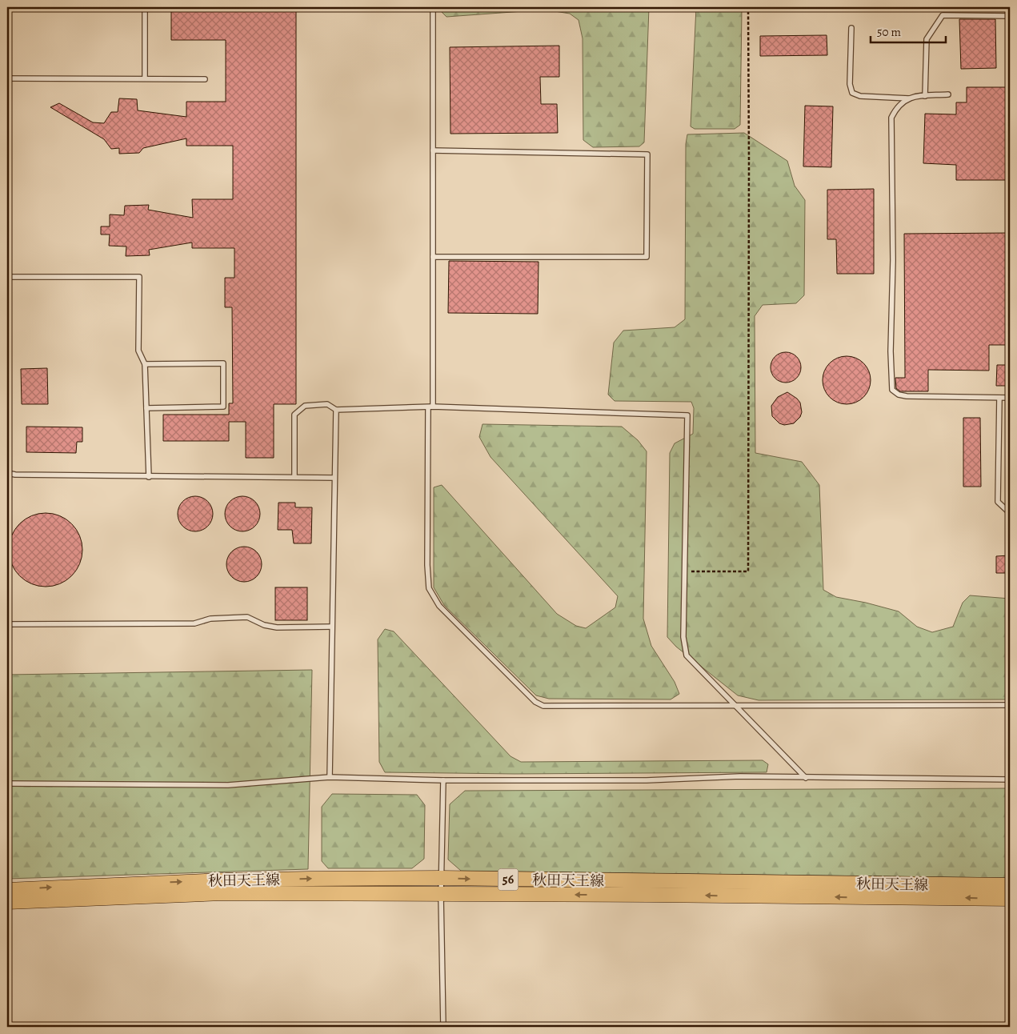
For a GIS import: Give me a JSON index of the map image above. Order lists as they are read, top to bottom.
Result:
{
  "streets": {
    "main road": ["56", "秋田天王線"]
  },
  "scale_bar": "50 m"
}
